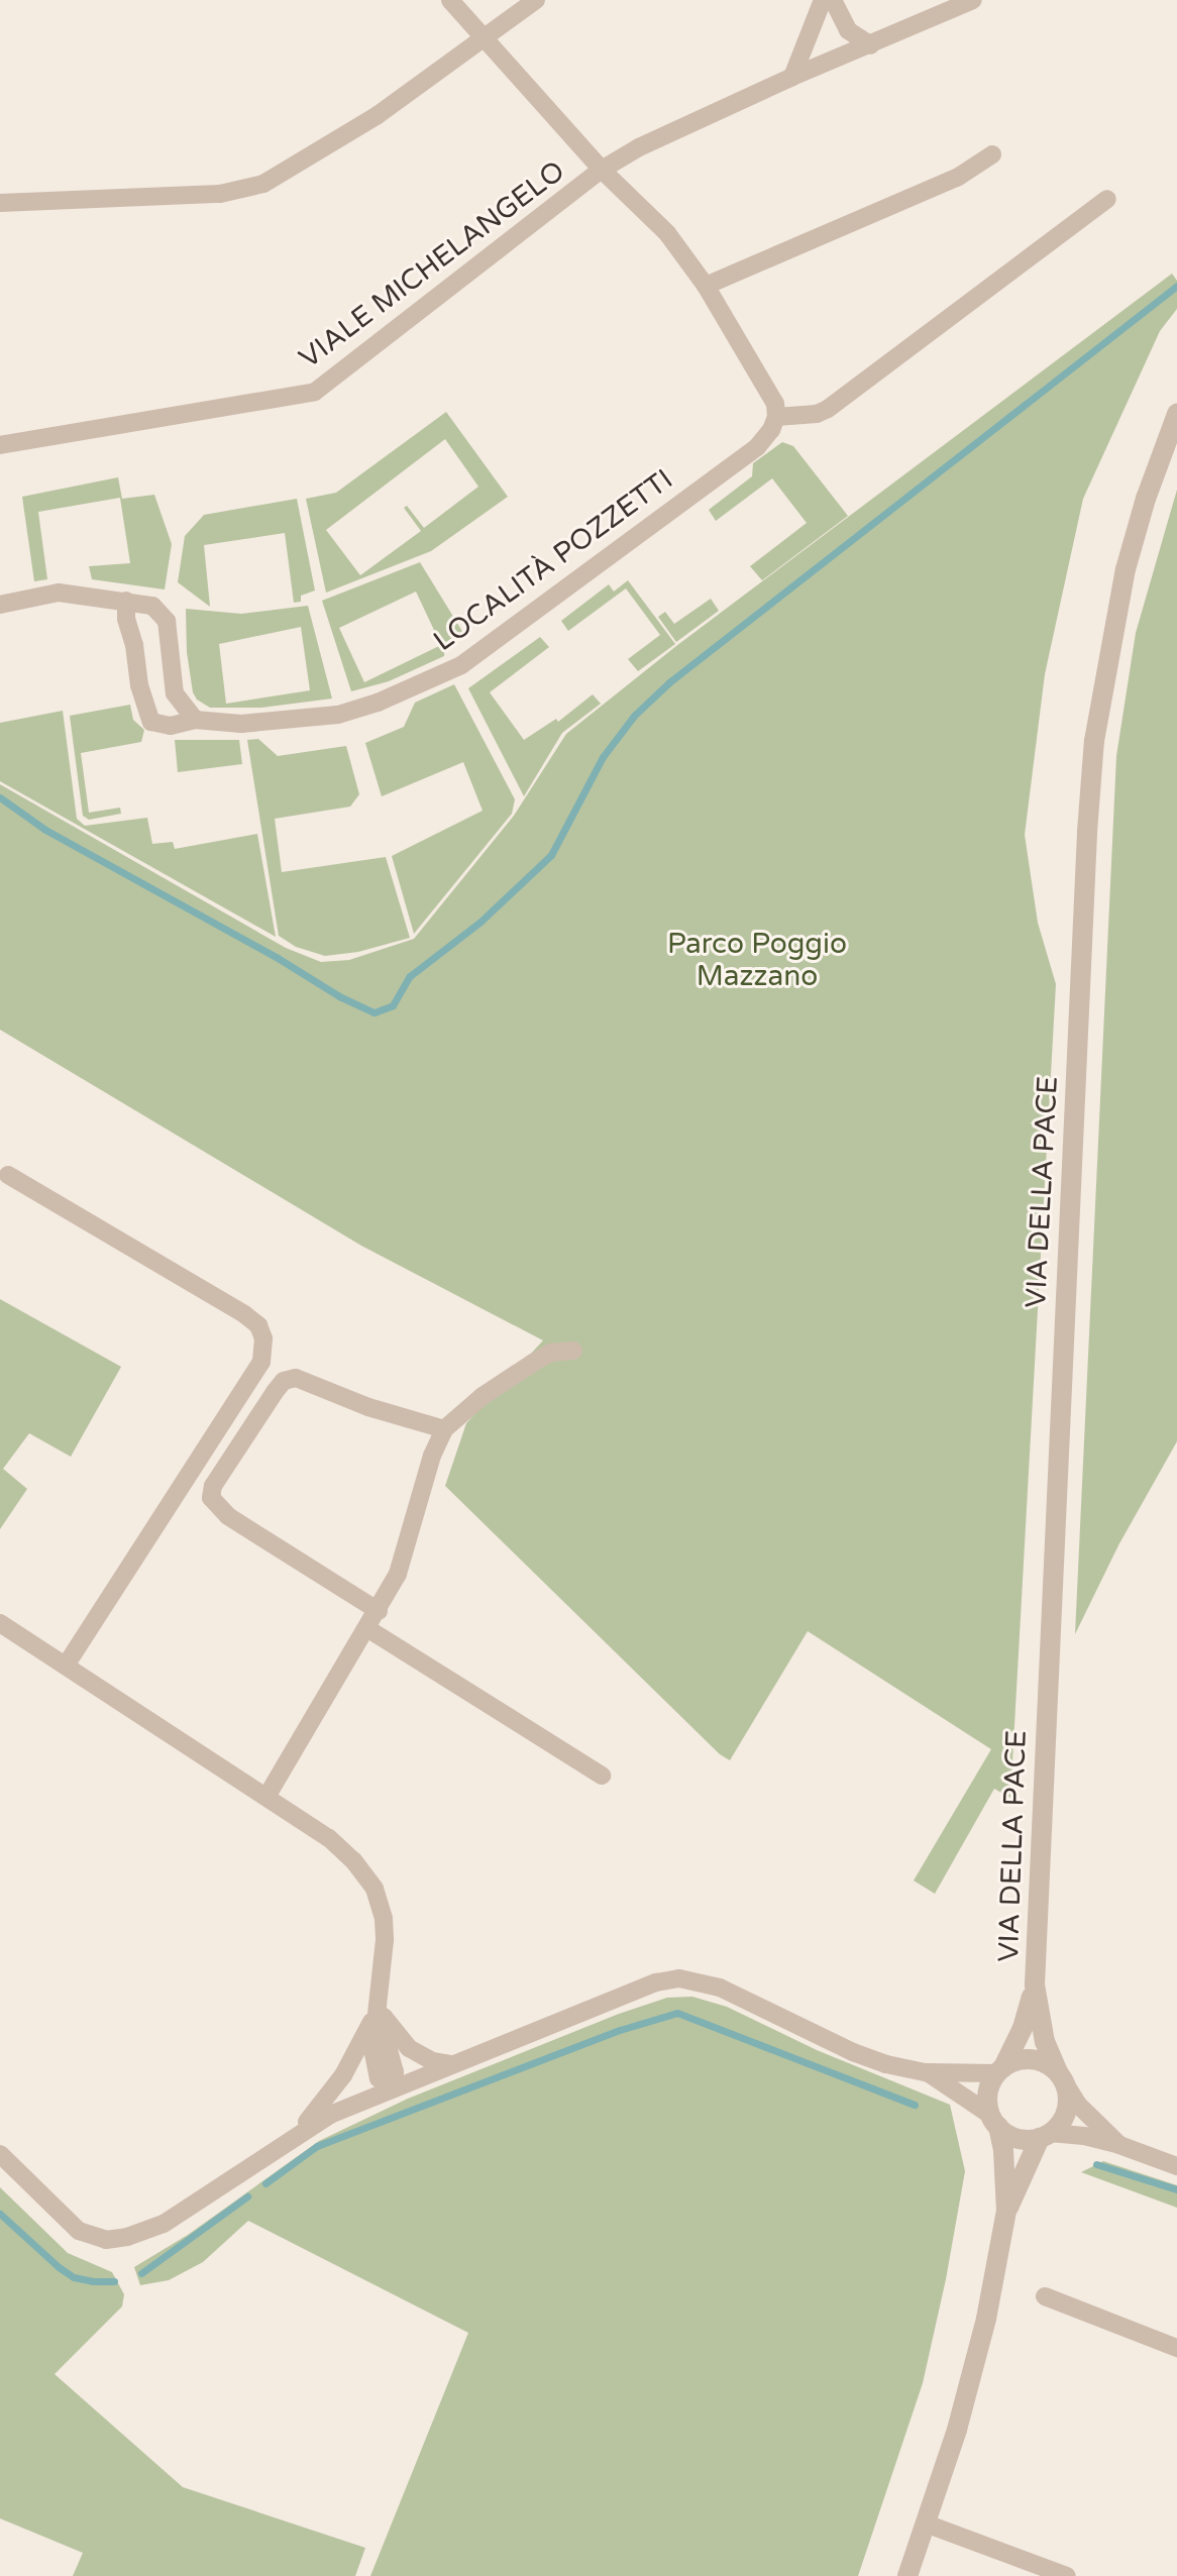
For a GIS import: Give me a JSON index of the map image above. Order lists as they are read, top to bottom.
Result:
{
  "streets": {
    "street": ["VIALE MICHELANGELO", "LOCALITÀ POZZETTI", "VIA DELLA PACE"]
  },
  "parks": ["Parco Poggio Mazzano"]
}
